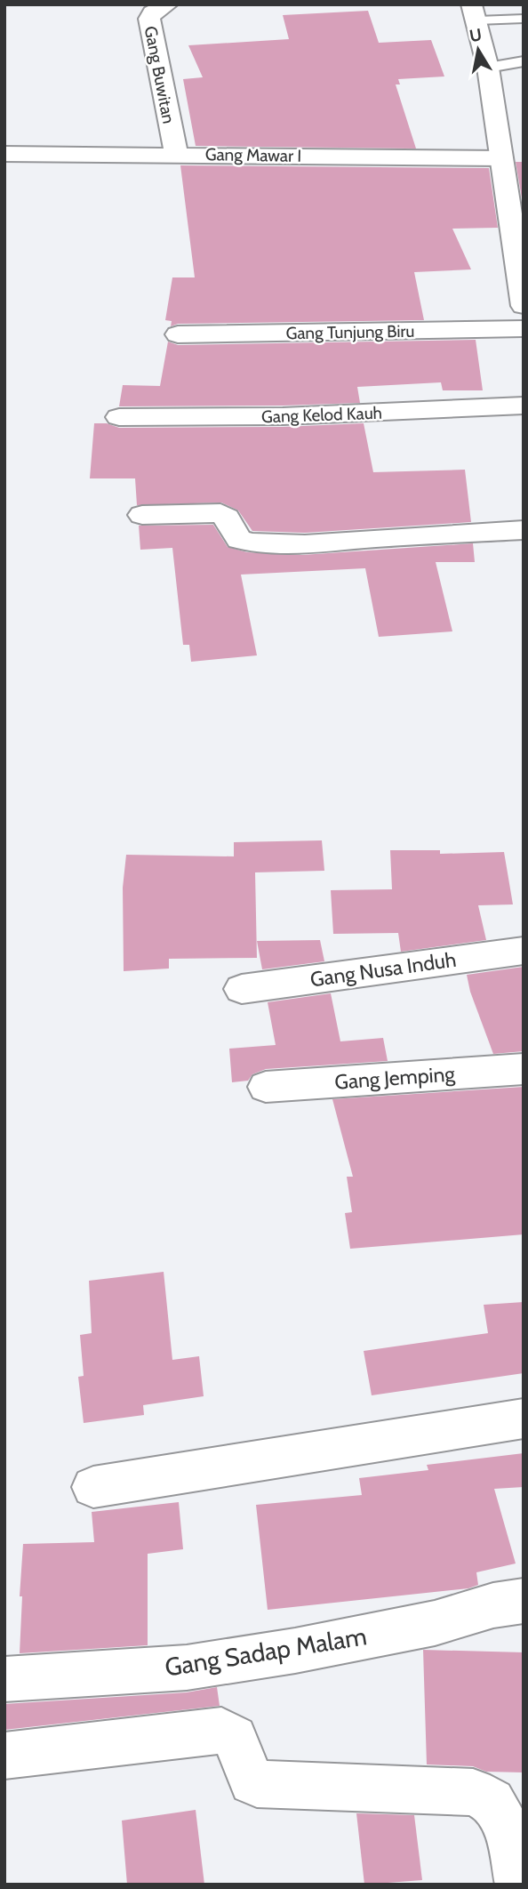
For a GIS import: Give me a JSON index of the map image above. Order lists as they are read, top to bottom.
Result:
{
  "streets": {
    "street": [
      "Gang Buwitan",
      "Gang Mawar I",
      "Gang Tunjung Biru",
      "Gang Kelod Kauh",
      "Gang Nusa Induh",
      "Gang Jemping",
      "Gang Sadap Malam"
    ]
  },
  "crossings": [
    ["Gang Buwitan", "Gang Mawar I"]
  ],
  "north": "top"
}
